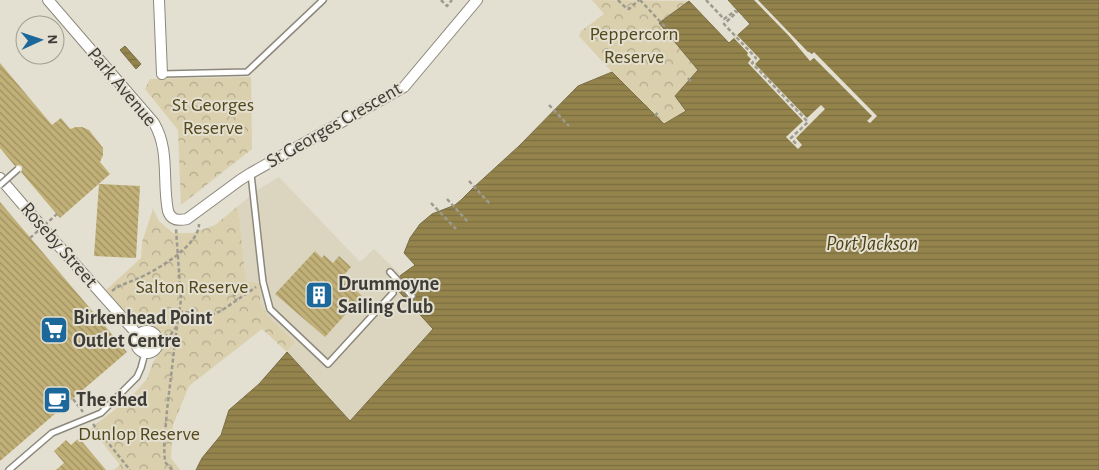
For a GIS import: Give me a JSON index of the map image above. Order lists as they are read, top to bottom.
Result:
{
  "streets": {
    "street": ["Park Avenue", "St Georges Crescent", "Roseby Street"]
  },
  "crossings": [
    ["Park Avenue", "St Georges Crescent"]
  ],
  "water": ["Port Jackson"],
  "parks": [
    "Peppercorn Reserve",
    "St Georges Reserve",
    "Salton Reserve",
    "Dunlop Reserve"
  ],
  "places": {
    "building": ["Drummoyne Sailing Club"],
    "supermarket": ["Birkenhead Point Outlet Centre"],
    "cafe": ["The shed"]
  },
  "north": "right"
}
